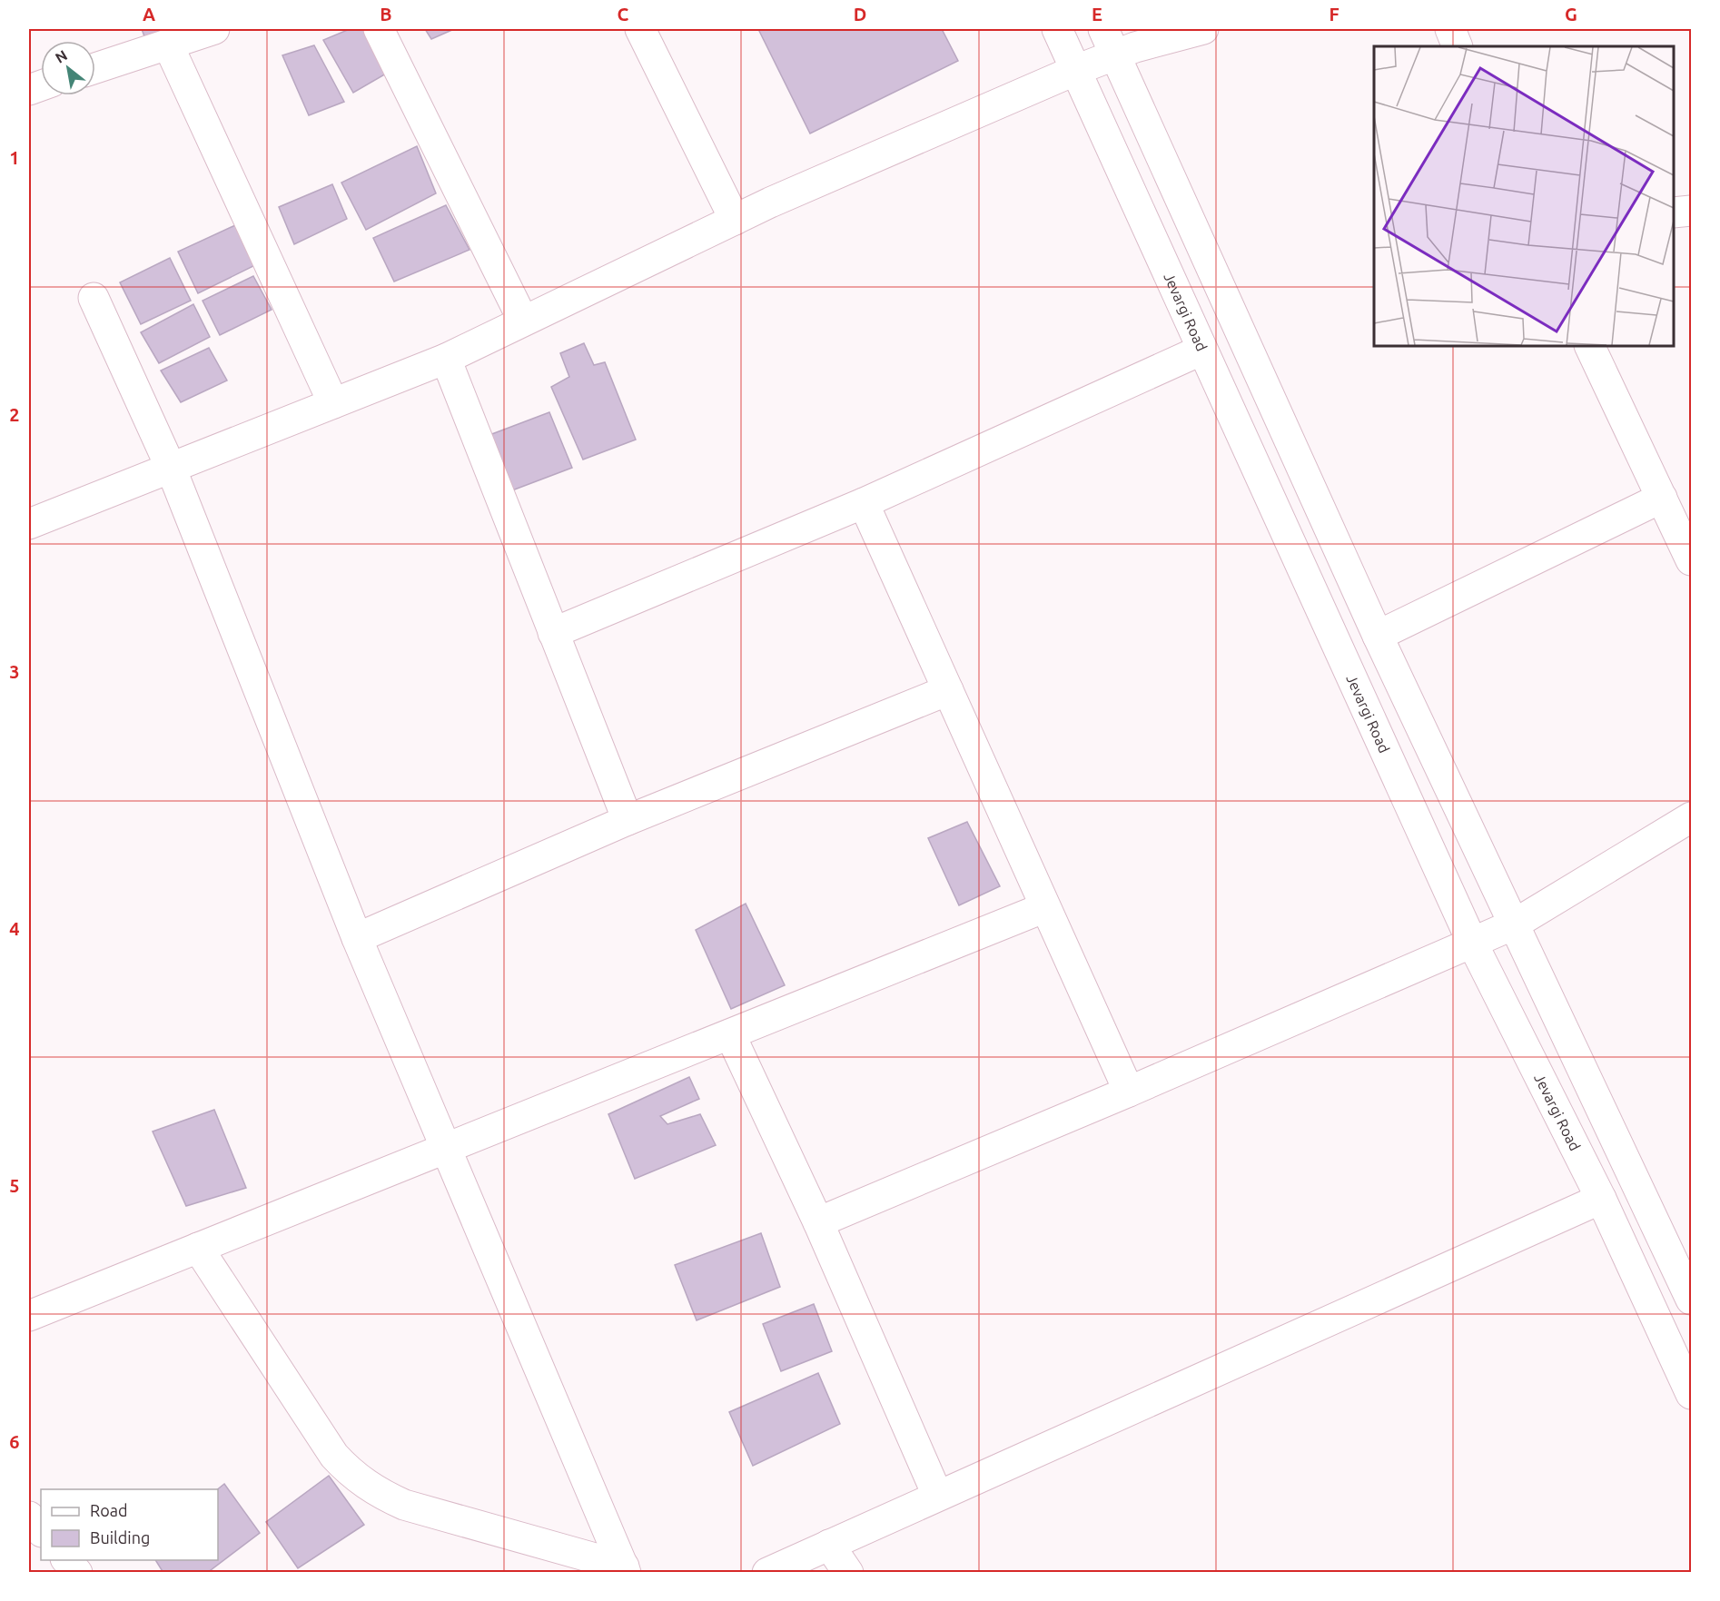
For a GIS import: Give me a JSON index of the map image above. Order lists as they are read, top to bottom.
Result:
{
  "streets": {
    "street": ["Jevargi Road"]
  },
  "legend": ["Road", "Building"],
  "north": "top left",
  "grid": {
    "columns": [
      "A",
      "B",
      "C",
      "D",
      "E",
      "F",
      "G"
    ],
    "rows": [
      "1",
      "2",
      "3",
      "4",
      "5",
      "6"
    ]
  }
}
